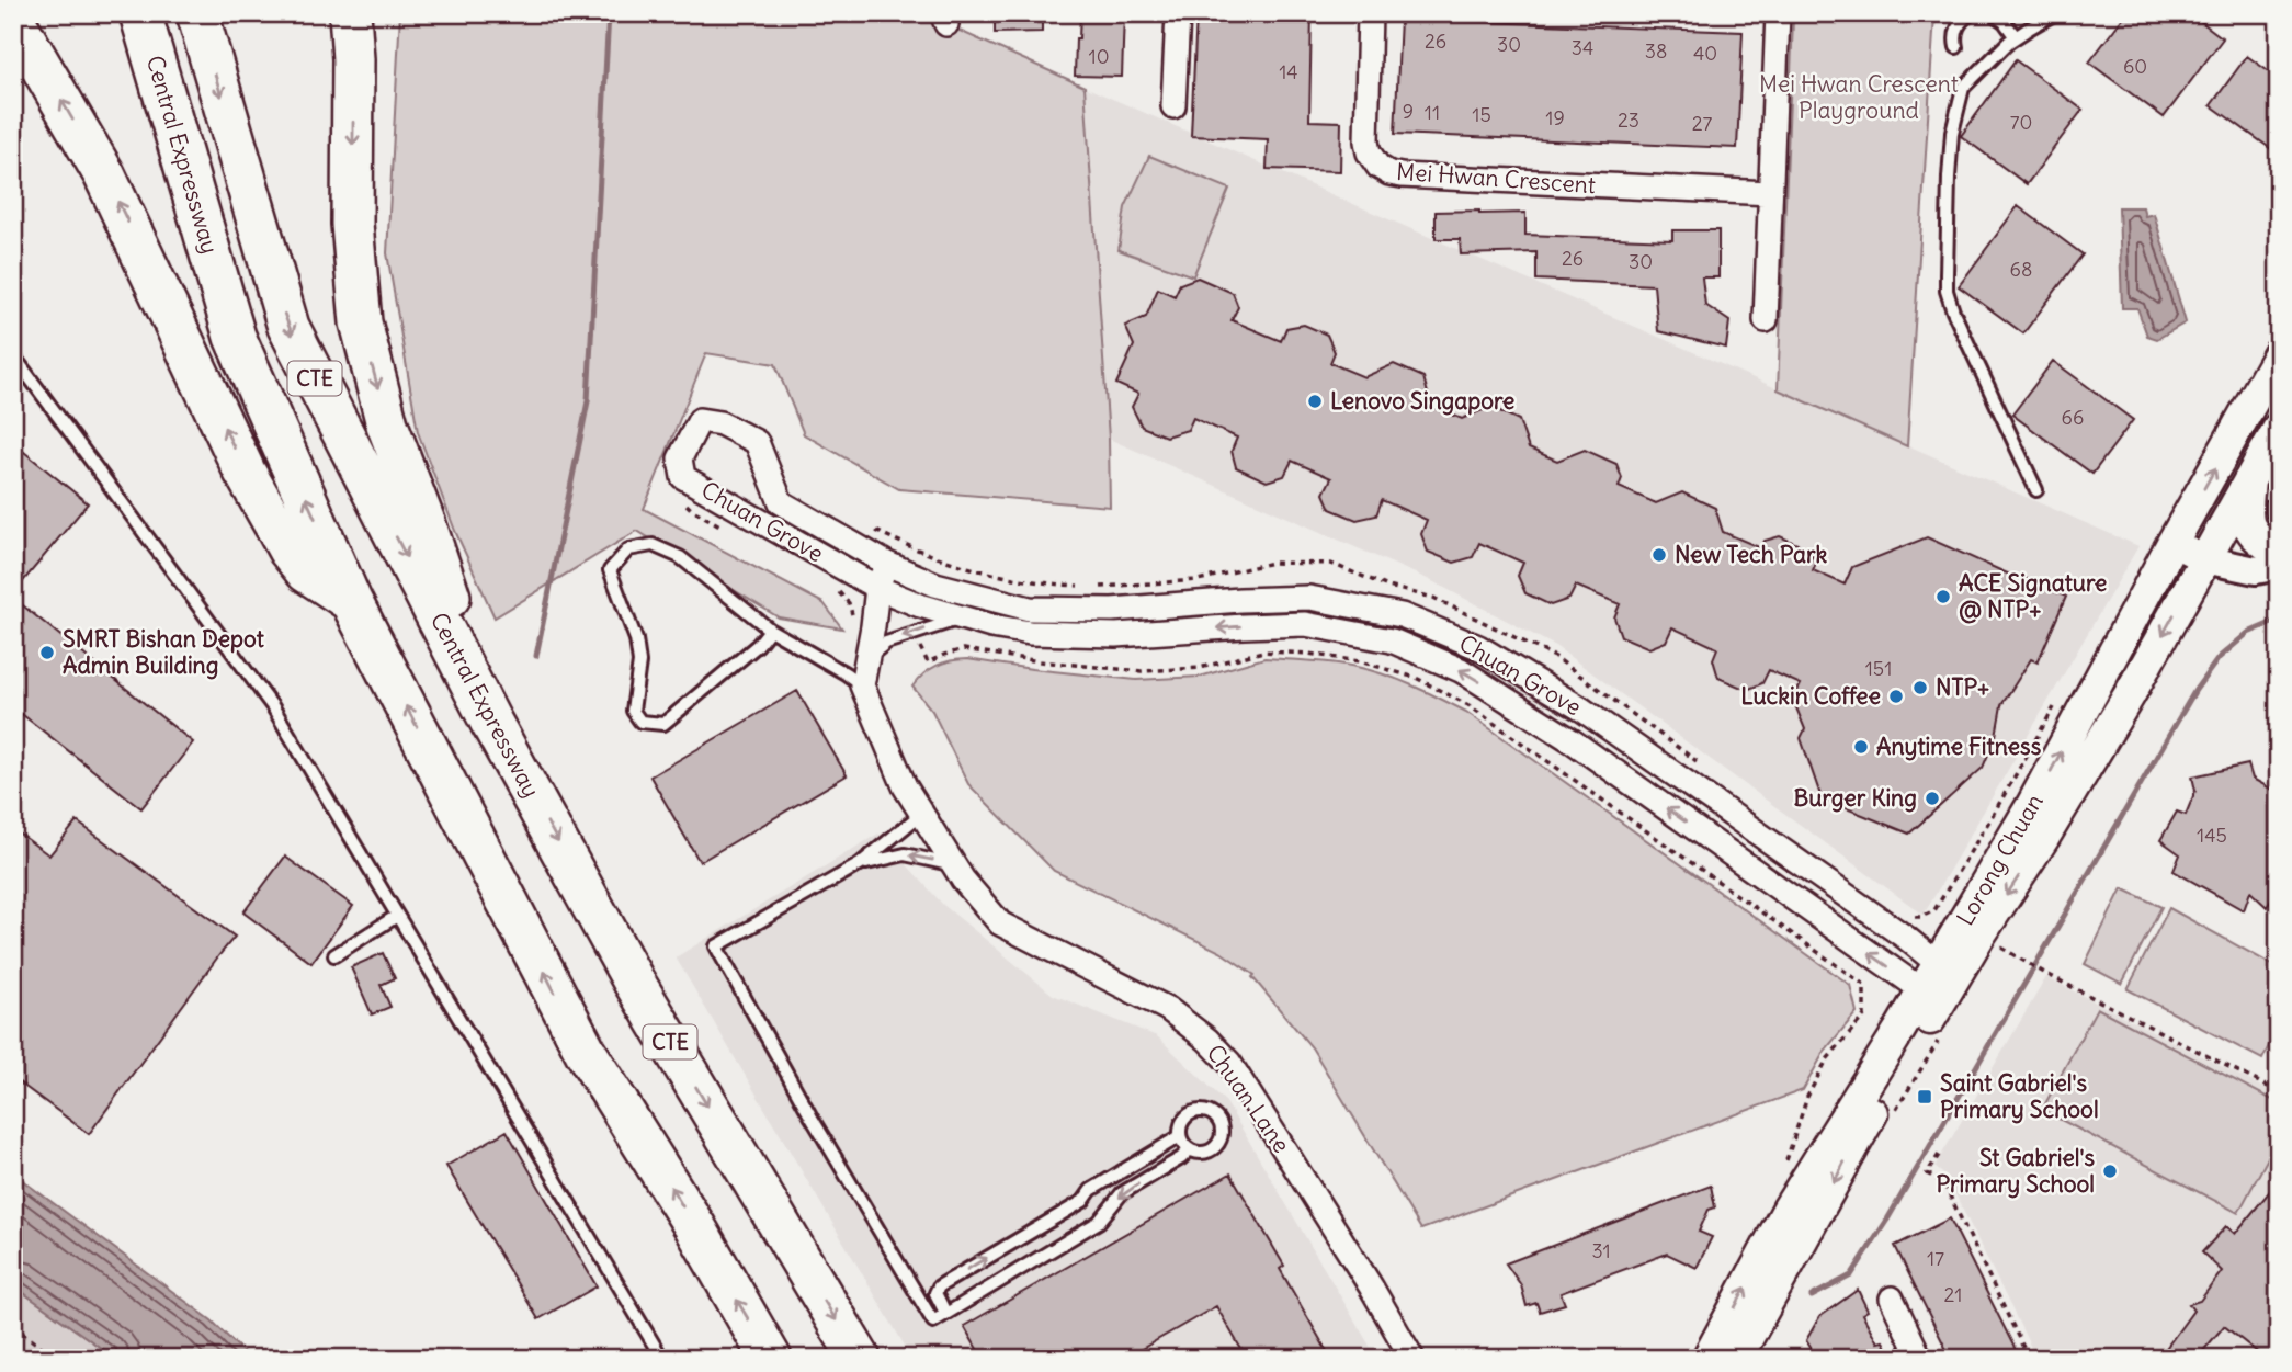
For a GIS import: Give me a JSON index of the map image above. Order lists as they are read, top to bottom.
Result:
{
  "streets": {
    "highway": ["Central Expressway", "CTE"],
    "main road": ["Lorong Chuan"],
    "street": ["Mei Hwan Crescent", "Chuan Grove", "Chuan Lane"]
  },
  "crossings": [
    ["Chuan Grove", "Lorong Chuan"]
  ],
  "parks": ["Mei Hwan Crescent Playground"],
  "places": {
    "other": [
      "Lenovo Singapore",
      "New Tech Park",
      "ACE Signature @ NTP+",
      "SMRT Bishan Depot Admin Building",
      "NTP+",
      "Luckin Coffee",
      "Anytime Fitness",
      "Burger King",
      "St Gabriel's Primary School"
    ],
    "transit": ["Saint Gabriel's Primary School"]
  },
  "house_numbers": [
    "26",
    "30",
    "34",
    "38",
    "40",
    "10",
    "60",
    "14",
    "9",
    "11",
    "15",
    "19",
    "23",
    "70",
    "27",
    "26",
    "30",
    "68",
    "66",
    "151",
    "145",
    "31",
    "17",
    "21"
  ]
}
